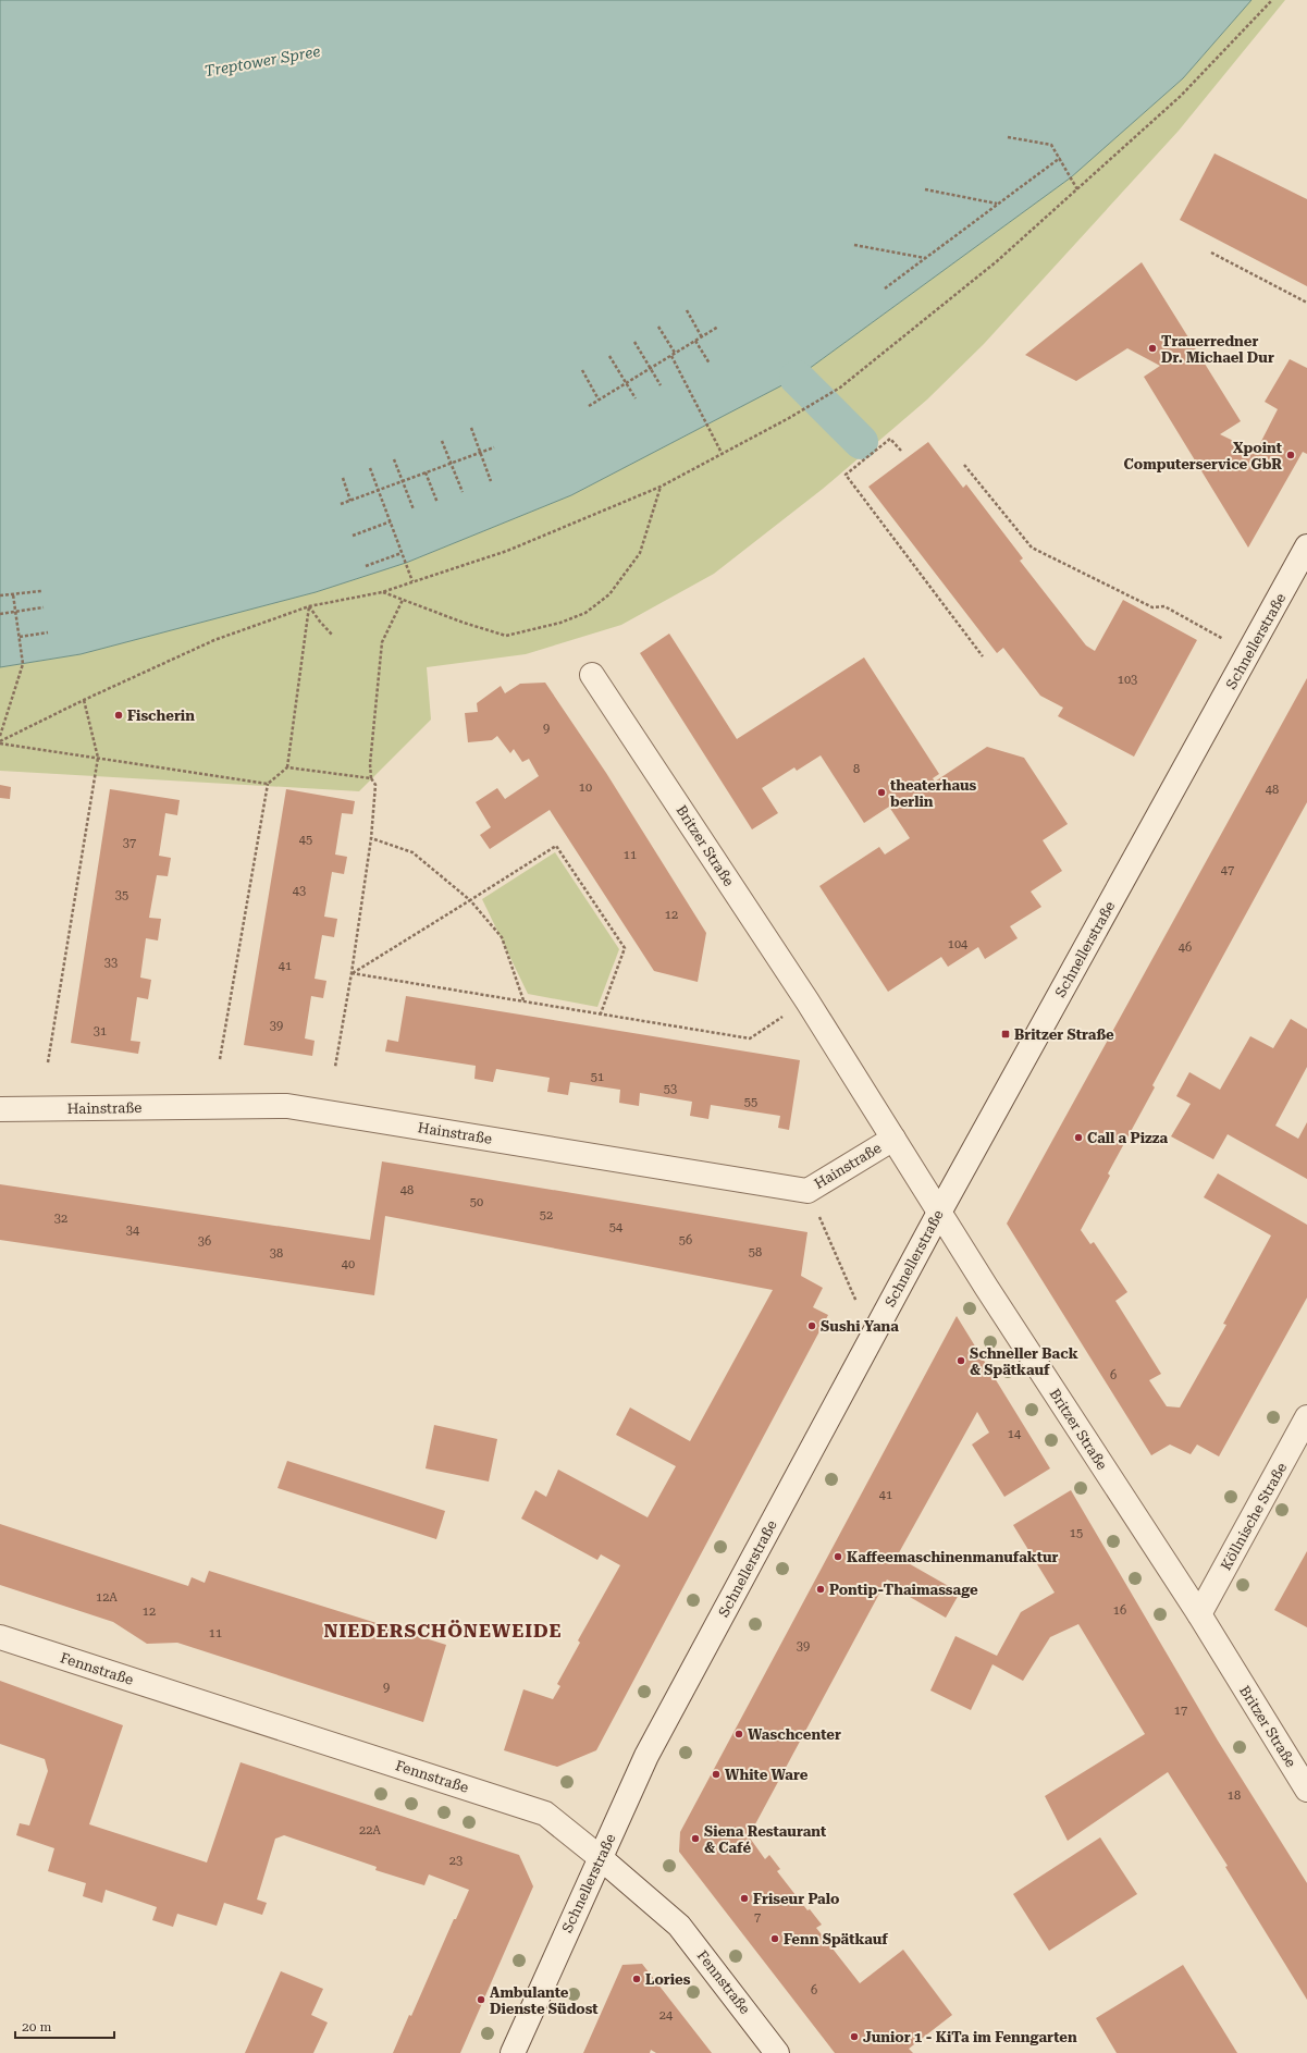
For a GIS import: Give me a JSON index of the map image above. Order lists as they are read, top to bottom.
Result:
{
  "streets": {
    "street": [
      "Schnellerstraße",
      "Britzer Straße",
      "Hainstraße",
      "Köllnische Straße",
      "Fennstraße"
    ]
  },
  "crossings": [
    ["Schnellerstraße", "Britzer Straße"],
    ["Schnellerstraße", "Fennstraße"],
    ["Britzer Straße", "Hainstraße"],
    ["Britzer Straße", "Köllnische Straße"]
  ],
  "districts": ["NIEDERSCHÖNEWEIDE"],
  "water": ["Treptower Spree"],
  "places": {
    "other": [
      "Trauerredner Dr. Michael Dur",
      "Xpoint Computerservice GbR",
      "Fischerin",
      "theaterhaus berlin",
      "Call a Pizza",
      "Sushi Yana",
      "Schneller Back & Spätkauf",
      "Kaffeemaschinenmanufaktur",
      "Pontip-Thaimassage",
      "Waschcenter",
      "White Ware",
      "Siena Restaurant & Café",
      "Friseur Palo",
      "Fenn Spätkauf",
      "Lories",
      "Ambulante Dienste Südost",
      "Junior 1 - KiTa im Fenngarten"
    ],
    "transit": ["Britzer Straße"]
  },
  "house_numbers": [
    "103",
    "9",
    "8",
    "10",
    "48",
    "45",
    "37",
    "11",
    "47",
    "43",
    "35",
    "12",
    "104",
    "46",
    "33",
    "41",
    "39",
    "31",
    "51",
    "53",
    "55",
    "48",
    "50",
    "52",
    "32",
    "54",
    "34",
    "56",
    "36",
    "58",
    "38",
    "40",
    "6",
    "14",
    "41",
    "15",
    "12A",
    "16",
    "12",
    "11",
    "39",
    "9",
    "17",
    "18",
    "22A",
    "23",
    "7",
    "6",
    "24"
  ],
  "scale_bar": "20 m"
}
